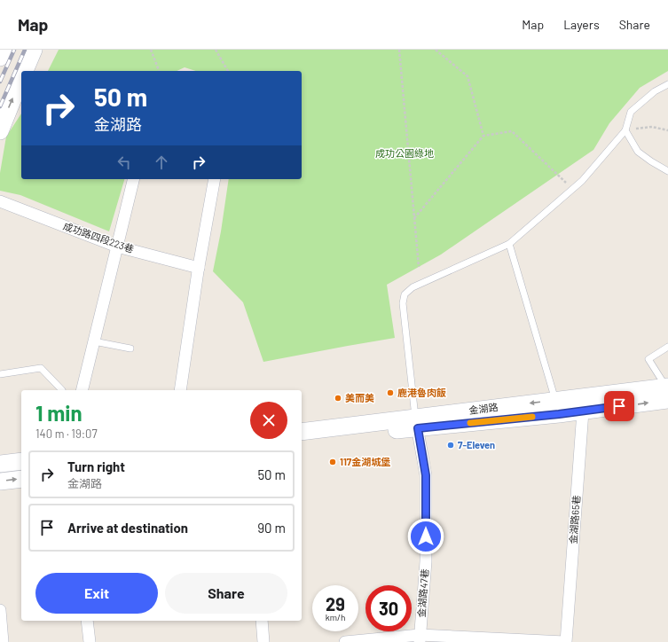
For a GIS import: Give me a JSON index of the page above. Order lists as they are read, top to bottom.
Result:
{
  "streets": {
    "main road": ["金湖路"],
    "street": ["成功路四段223巷", "金湖路65巷", "金湖路47巷"]
  },
  "crossings": [
    ["金湖路", "金湖路65巷"],
    ["金湖路", "金湖路47巷"]
  ],
  "parks": ["成功公園綠地"],
  "places": [
    "鹿港魯肉飯",
    "美而美",
    "7-Eleven",
    "117金湖城堡"
  ],
  "page": {
    "header": "Map",
    "nav": ["Map", "Layers", "Share"],
    "turn": ["50 m", "金湖路"],
    "heading": ["1 min", "140 m · 19:07"],
    "list": [
      {
        "name": "Turn right",
        "note": "金湖路",
        "value": "50 m"
      },
      {
        "name": "Arrive at destination",
        "value": "90 m"
      }
    ],
    "buttons": ["Exit", "Share"],
    "speed": "29 km/h",
    "limit": "30"
  }
}
